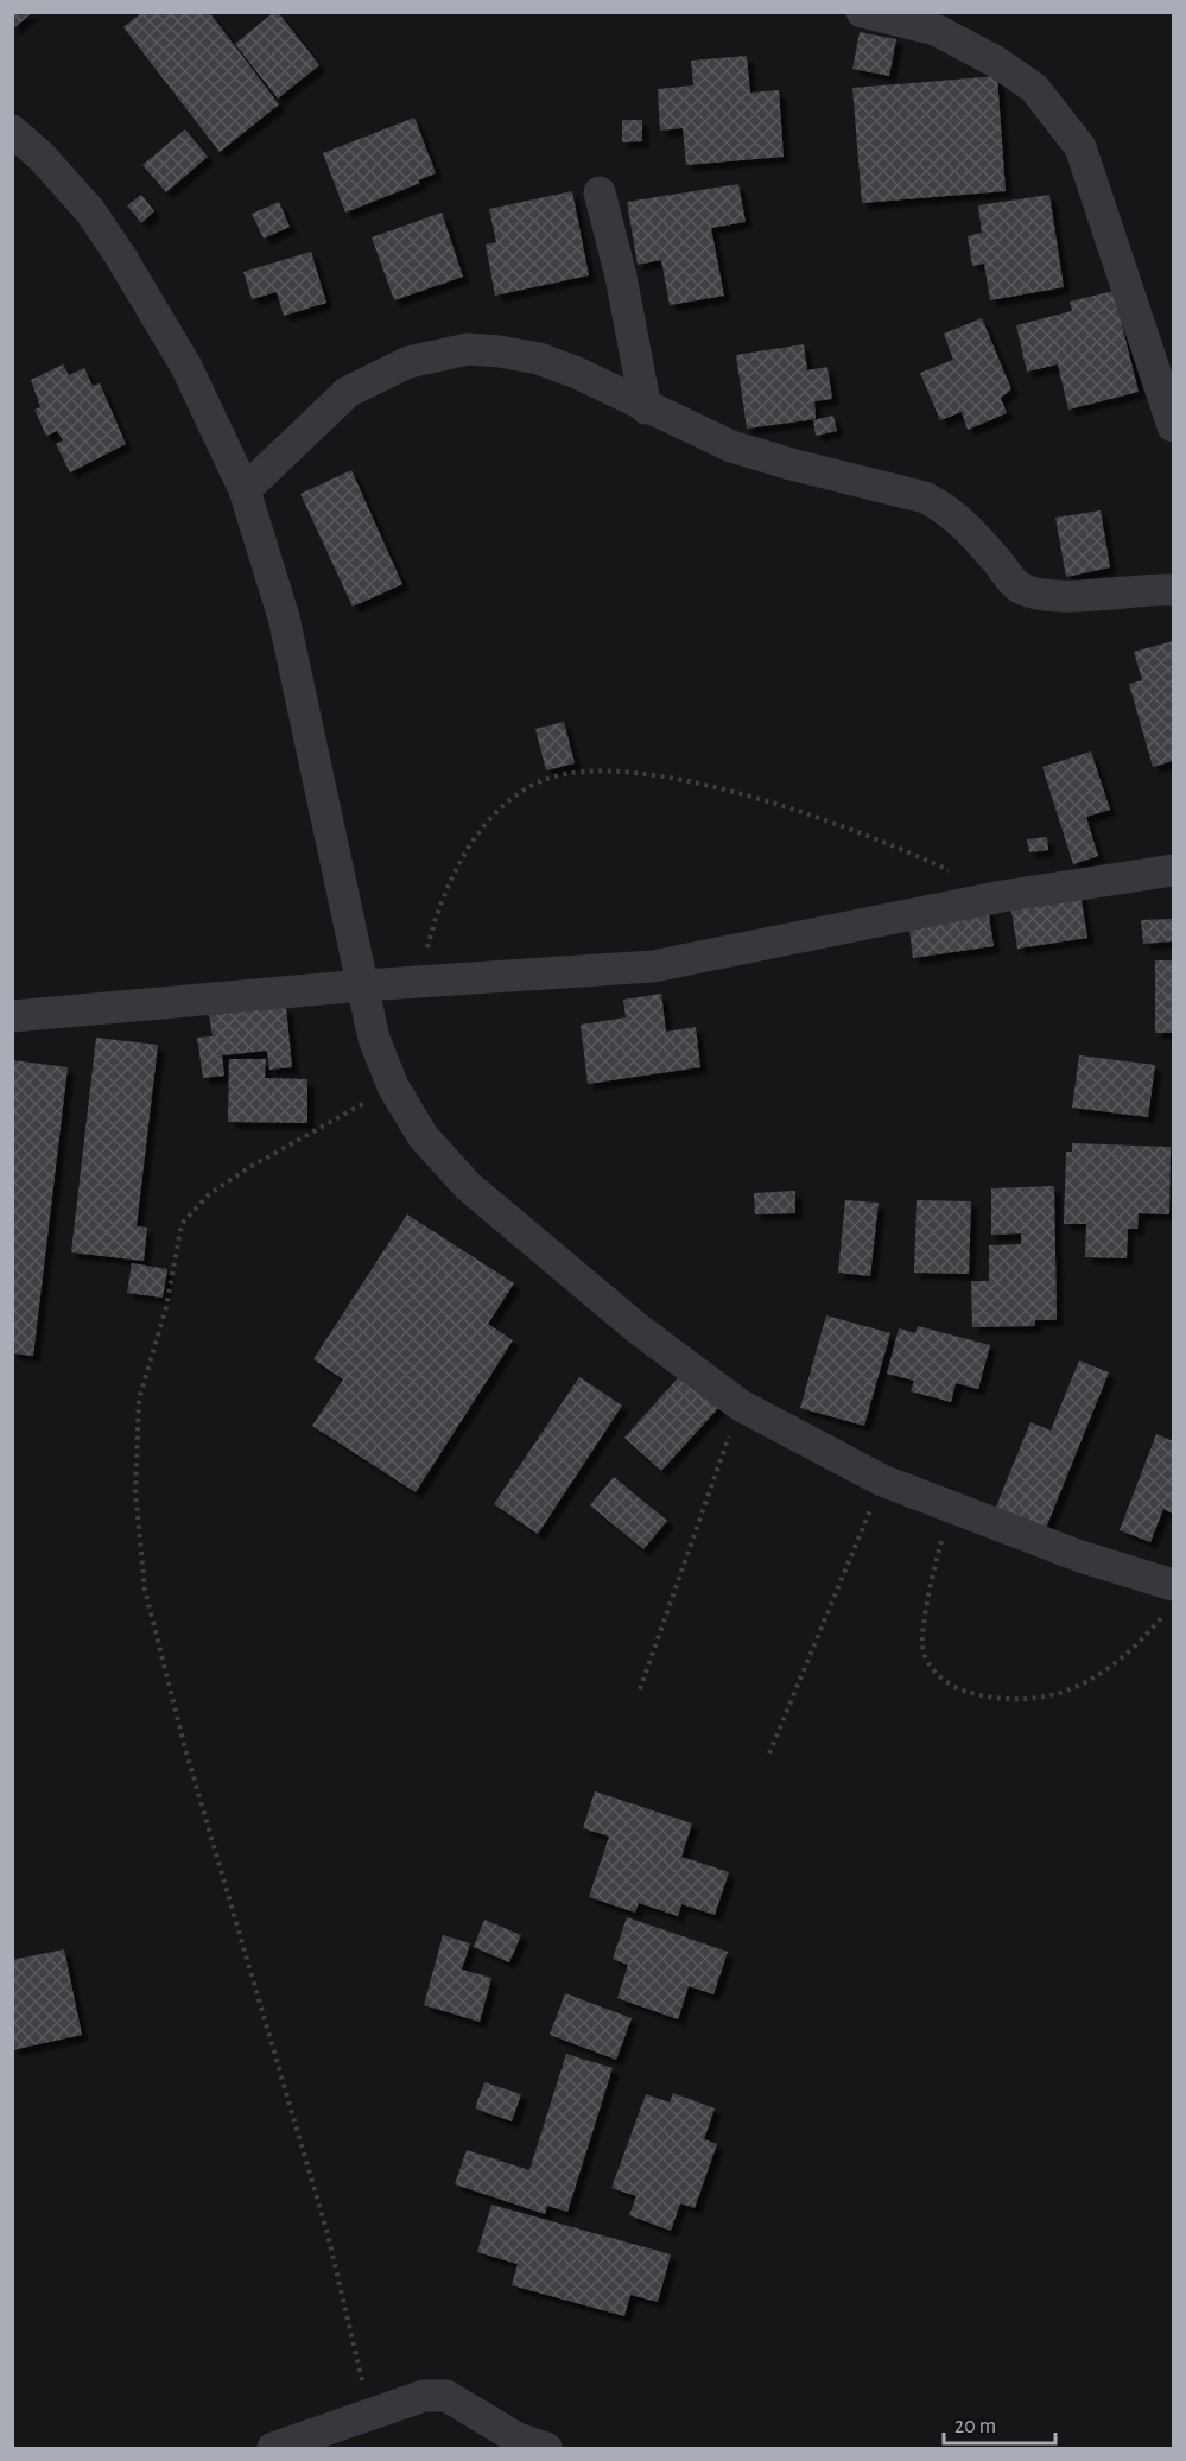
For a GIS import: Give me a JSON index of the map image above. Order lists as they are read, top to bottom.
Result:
{
  "scale_bar": "20 m"
}
